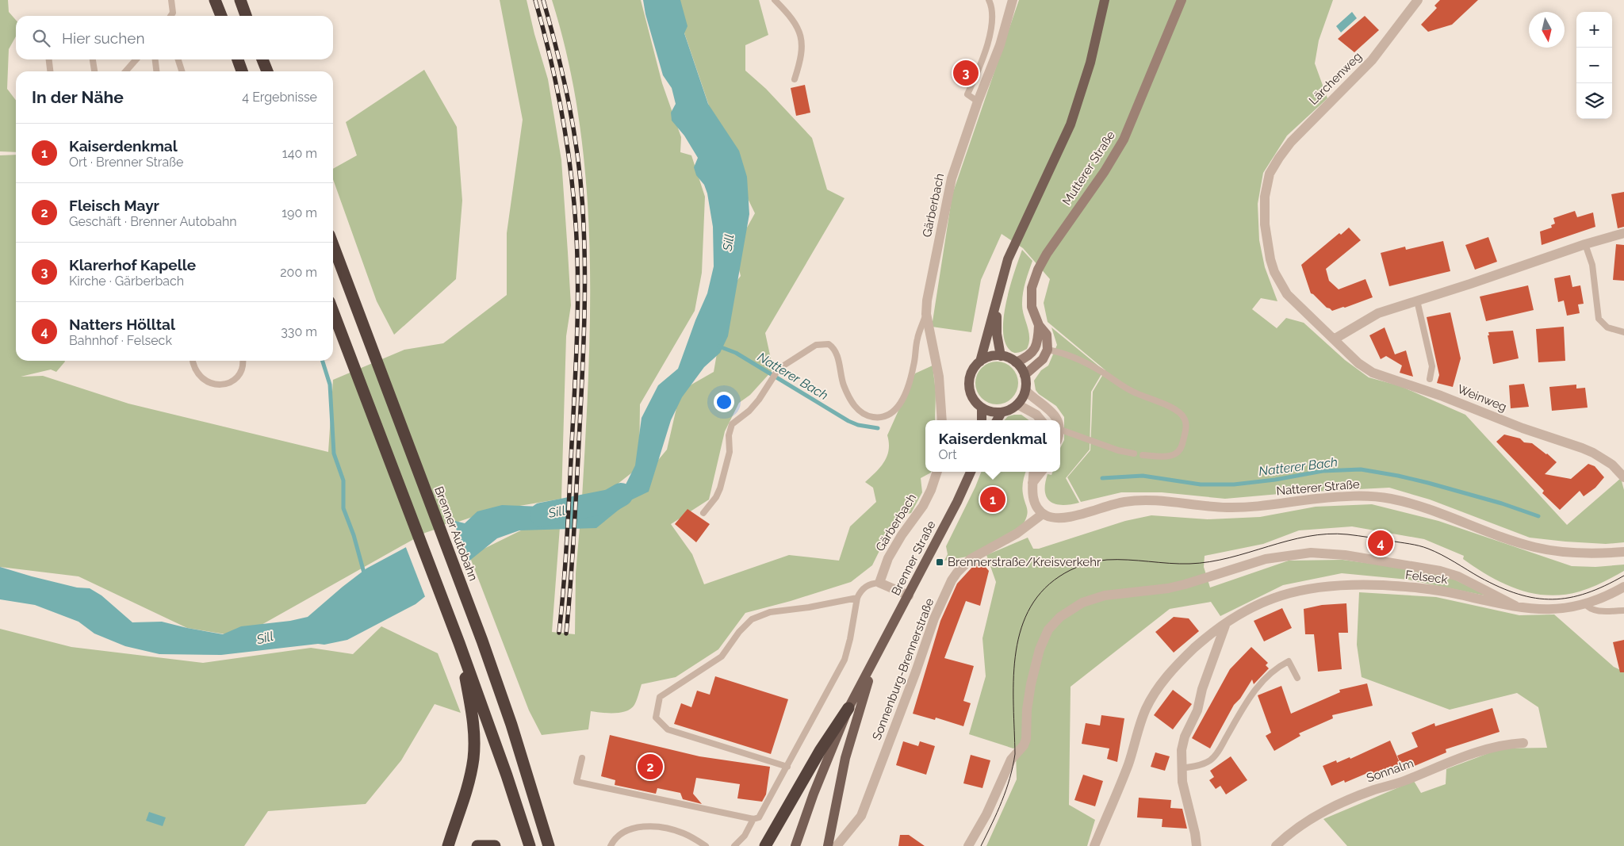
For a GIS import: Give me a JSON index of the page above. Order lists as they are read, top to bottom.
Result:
{
  "streets": {
    "highway": ["Brenner Autobahn"],
    "main road": ["Mutterer Straße", "Brenner Straße"],
    "street": [
      "Lärchenweg",
      "Gärberbach",
      "Weinweg",
      "Natterer Straße",
      "Felseck",
      "Sonnenburg-Brennerstraße",
      "Sonnalm"
    ]
  },
  "crossings": [
    ["Lärchenweg", "Weinweg"],
    ["Natterer Straße", "Sonnenburg-Brennerstraße"]
  ],
  "water": ["Sill", "Natterer Bach"],
  "places": {
    "transit": ["Brennerstraße/Kreisverkehr"]
  },
  "north": "bottom",
  "page": {
    "map_buttons": ["+", "−"],
    "search": "Hier suchen",
    "pins": [
      "3",
      "1",
      "4",
      "2"
    ],
    "heading": ["In der Nähe", "4 Ergebnisse"],
    "list": [
      {
        "mark": "1",
        "name": "Kaiserdenkmal",
        "note": "Ort · Brenner Straße",
        "value": "140 m"
      },
      {
        "mark": "2",
        "name": "Fleisch Mayr",
        "note": "Geschäft · Brenner Autobahn",
        "value": "190 m"
      },
      {
        "mark": "3",
        "name": "Klarerhof Kapelle",
        "note": "Kirche · Gärberbach",
        "value": "200 m"
      },
      {
        "mark": "4",
        "name": "Natters Hölltal",
        "note": "Bahnhof · Felseck",
        "value": "330 m"
      }
    ],
    "popup": ["Kaiserdenkmal", "Ort"]
  }
}
